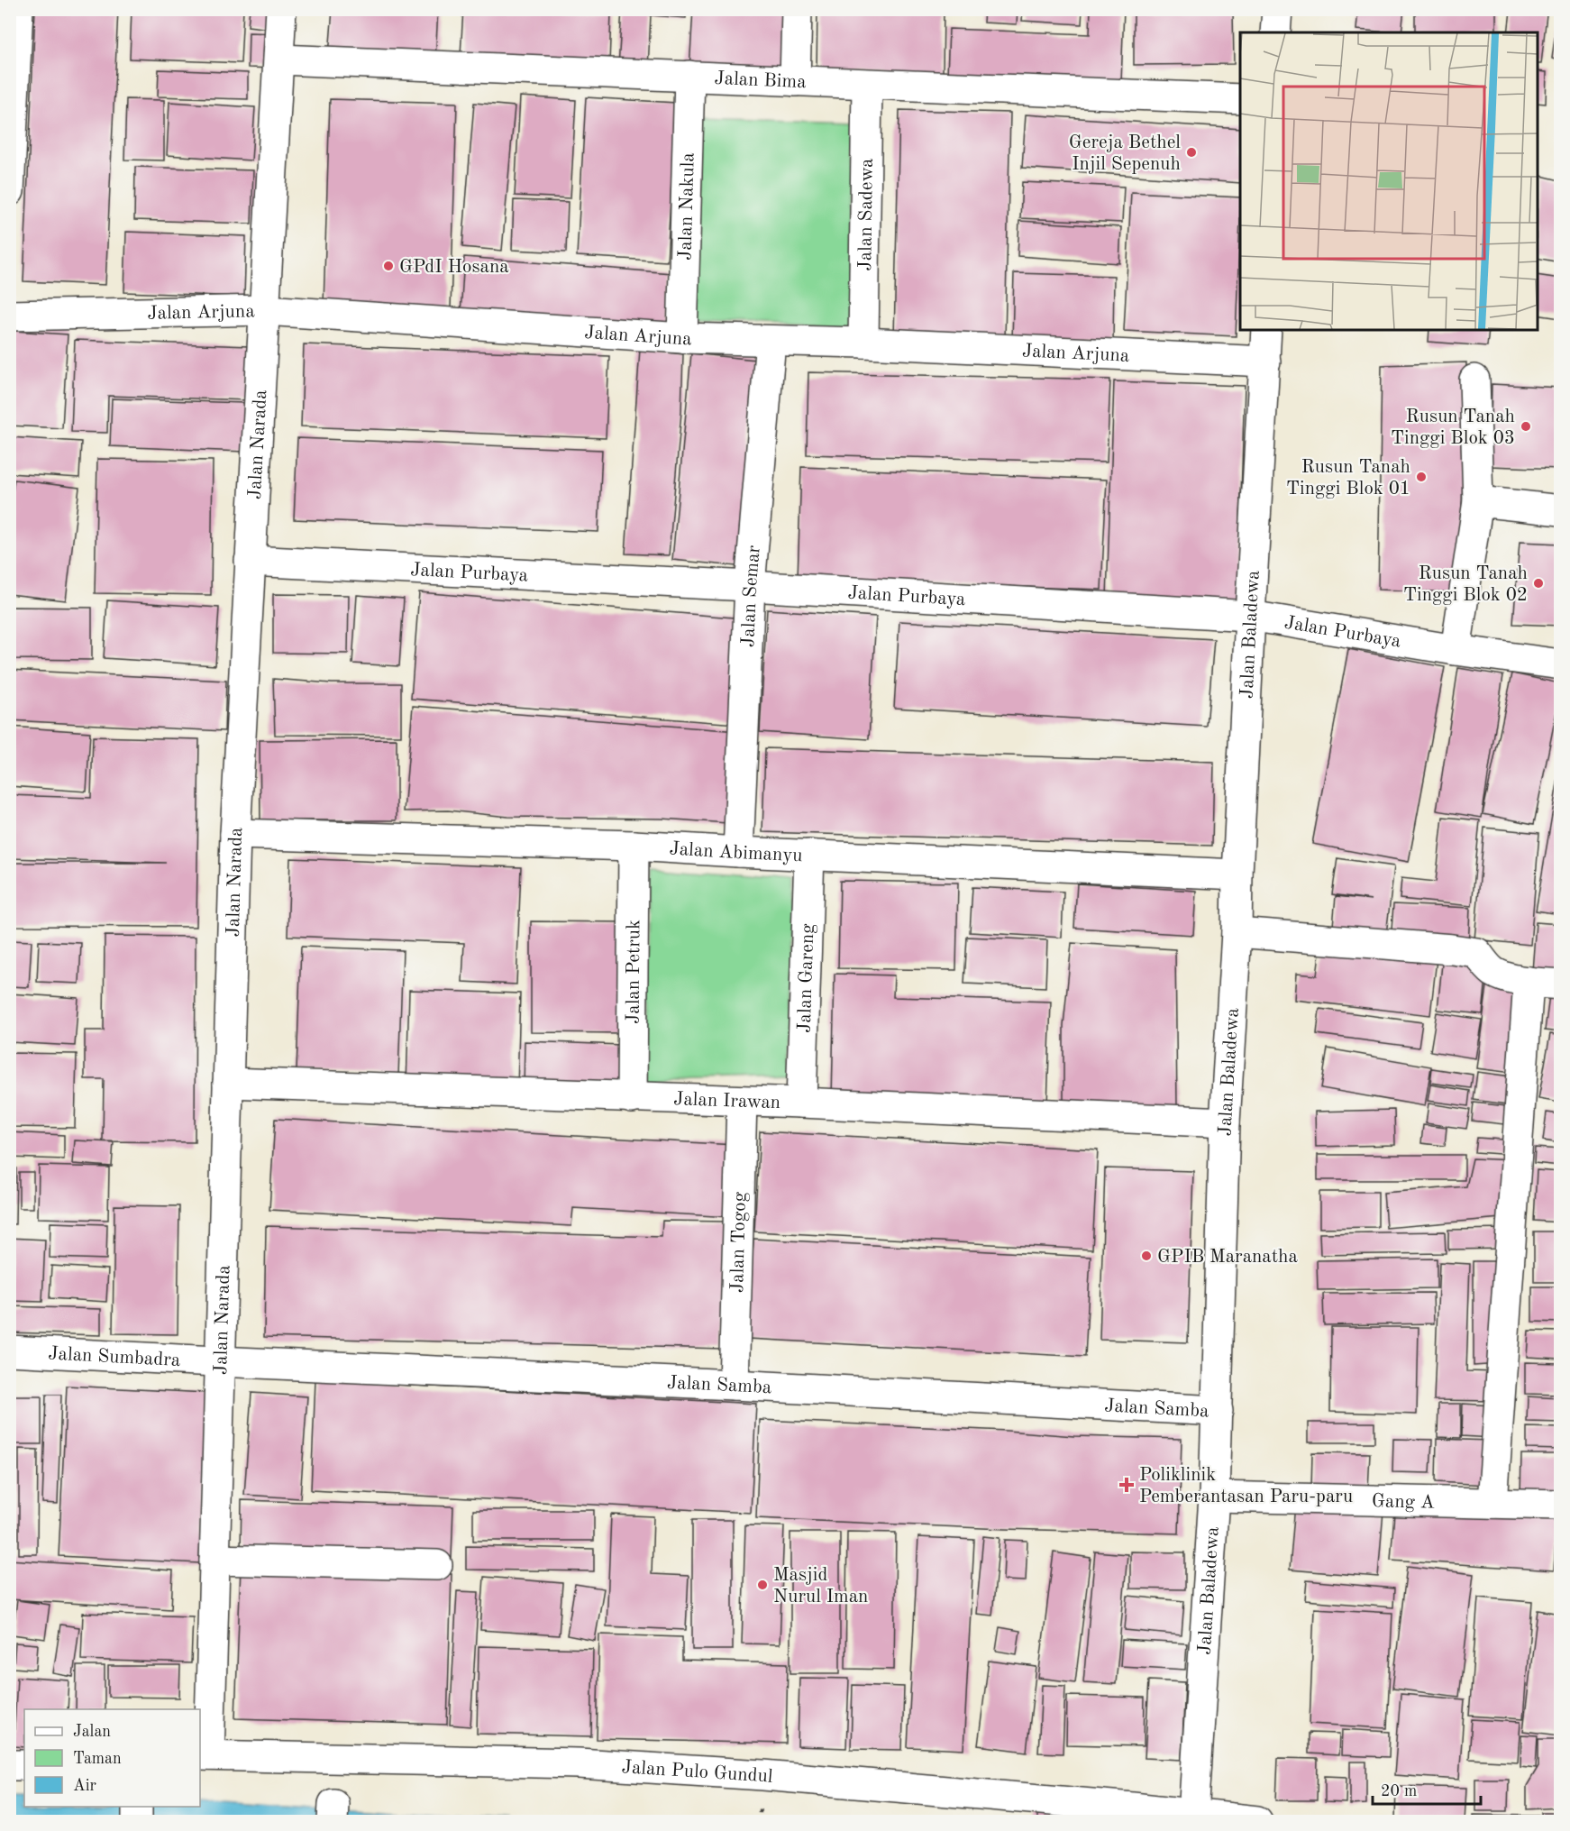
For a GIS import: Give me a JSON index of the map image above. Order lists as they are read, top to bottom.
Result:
{
  "streets": {
    "street": [
      "Jalan Bima",
      "Jalan Nakula",
      "Jalan Sadewa",
      "Jalan Arjuna",
      "Jalan Narada",
      "Jalan Purbaya",
      "Jalan Semar",
      "Jalan Baladewa",
      "Jalan Abimanyu",
      "Jalan Petruk",
      "Jalan Gareng",
      "Jalan Irawan",
      "Jalan Togog",
      "Jalan Sumbadra",
      "Jalan Samba",
      "Gang A",
      "Jalan Pulo Gundul"
    ]
  },
  "crossings": [
    ["Jalan Bima", "Jalan Nakula"],
    ["Jalan Bima", "Jalan Sadewa"],
    ["Jalan Bima", "Jalan Narada"],
    ["Jalan Nakula", "Jalan Arjuna"],
    ["Jalan Sadewa", "Jalan Arjuna"],
    ["Jalan Arjuna", "Jalan Narada"],
    ["Jalan Arjuna", "Jalan Semar"],
    ["Jalan Arjuna", "Jalan Baladewa"],
    ["Jalan Narada", "Jalan Purbaya"],
    ["Jalan Narada", "Jalan Abimanyu"],
    ["Jalan Narada", "Jalan Irawan"],
    ["Jalan Narada", "Jalan Sumbadra"],
    ["Jalan Narada", "Jalan Samba"],
    ["Jalan Narada", "Jalan Pulo Gundul"],
    ["Jalan Purbaya", "Jalan Semar"],
    ["Jalan Purbaya", "Jalan Baladewa"],
    ["Jalan Semar", "Jalan Abimanyu"],
    ["Jalan Baladewa", "Jalan Abimanyu"],
    ["Jalan Baladewa", "Jalan Irawan"],
    ["Jalan Baladewa", "Jalan Samba"],
    ["Jalan Baladewa", "Gang A"],
    ["Jalan Baladewa", "Jalan Pulo Gundul"],
    ["Jalan Abimanyu", "Jalan Petruk"],
    ["Jalan Abimanyu", "Jalan Gareng"],
    ["Jalan Petruk", "Jalan Irawan"],
    ["Jalan Gareng", "Jalan Irawan"],
    ["Jalan Irawan", "Jalan Togog"],
    ["Jalan Togog", "Jalan Samba"],
    ["Jalan Sumbadra", "Jalan Samba"]
  ],
  "places": {
    "other": [
      "Gereja Bethel Injil Sepenuh",
      "GPdI Hosana",
      "Rusun Tanah Tinggi Blok 03",
      "Rusun Tanah Tinggi Blok 01",
      "Rusun Tanah Tinggi Blok 02",
      "GPIB Maranatha",
      "Masjid Nurul Iman"
    ],
    "health": ["Poliklinik Pemberantasan Paru-paru"]
  },
  "legend": ["Jalan", "Taman", "Air"],
  "scale_bar": "20 m"
}
